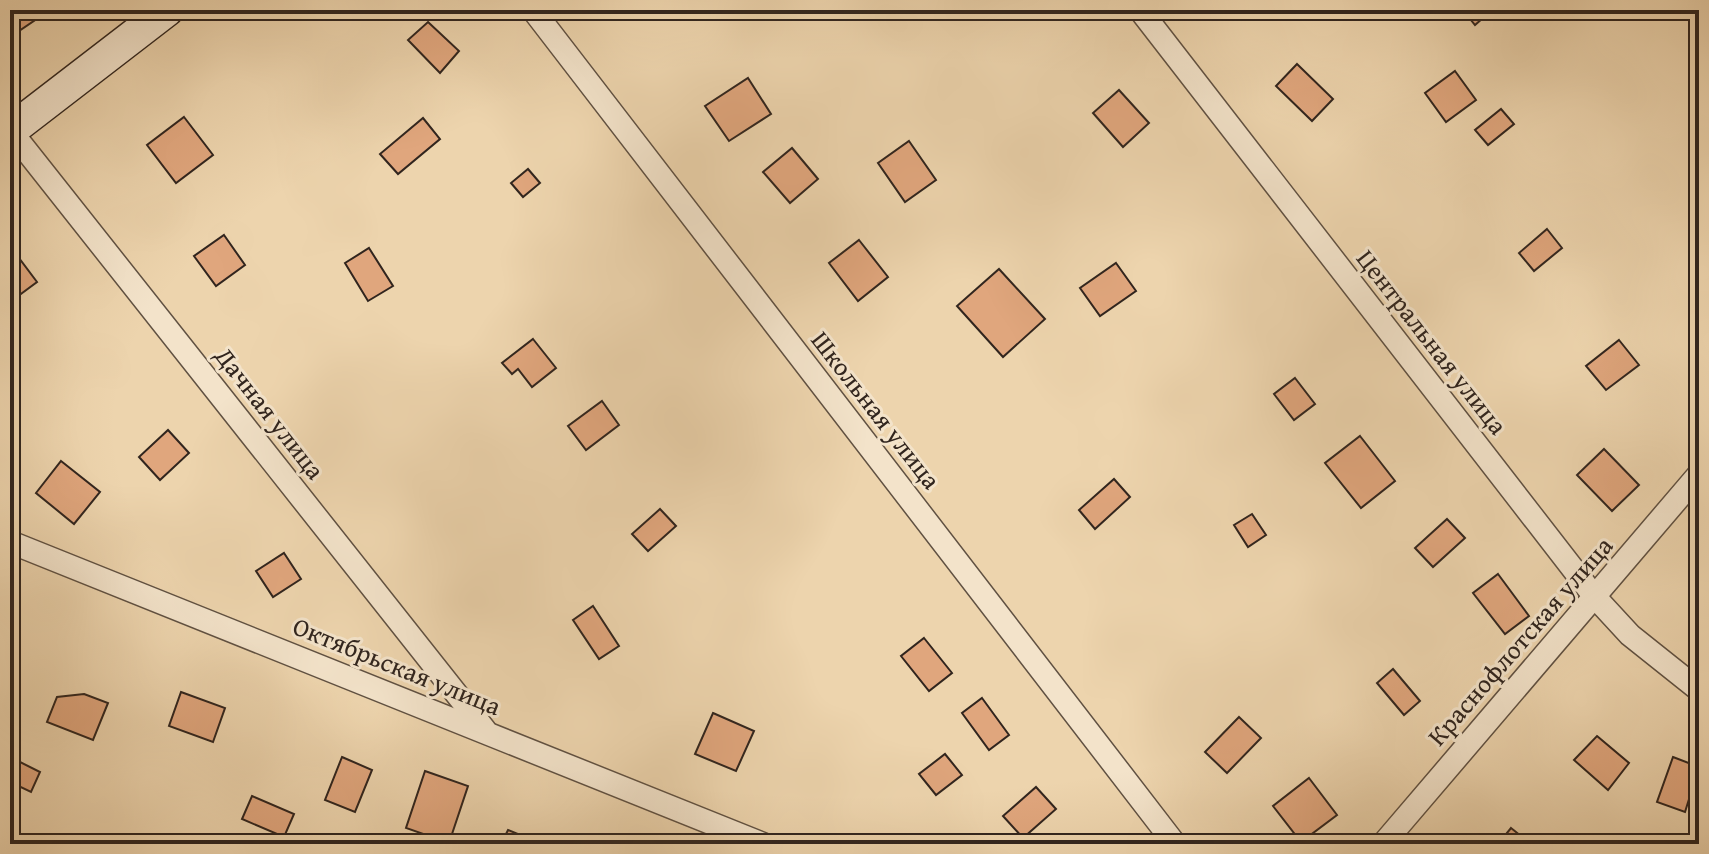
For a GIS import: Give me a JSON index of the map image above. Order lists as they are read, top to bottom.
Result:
{
  "streets": {
    "street": [
      "Центральная улица",
      "Школьная улица",
      "Дачная улица",
      "Краснофлотская улица",
      "Октябрьская улица"
    ]
  },
  "crossings": [
    ["Центральная улица", "Краснофлотская улица"],
    ["Дачная улица", "Октябрьская улица"]
  ]
}
